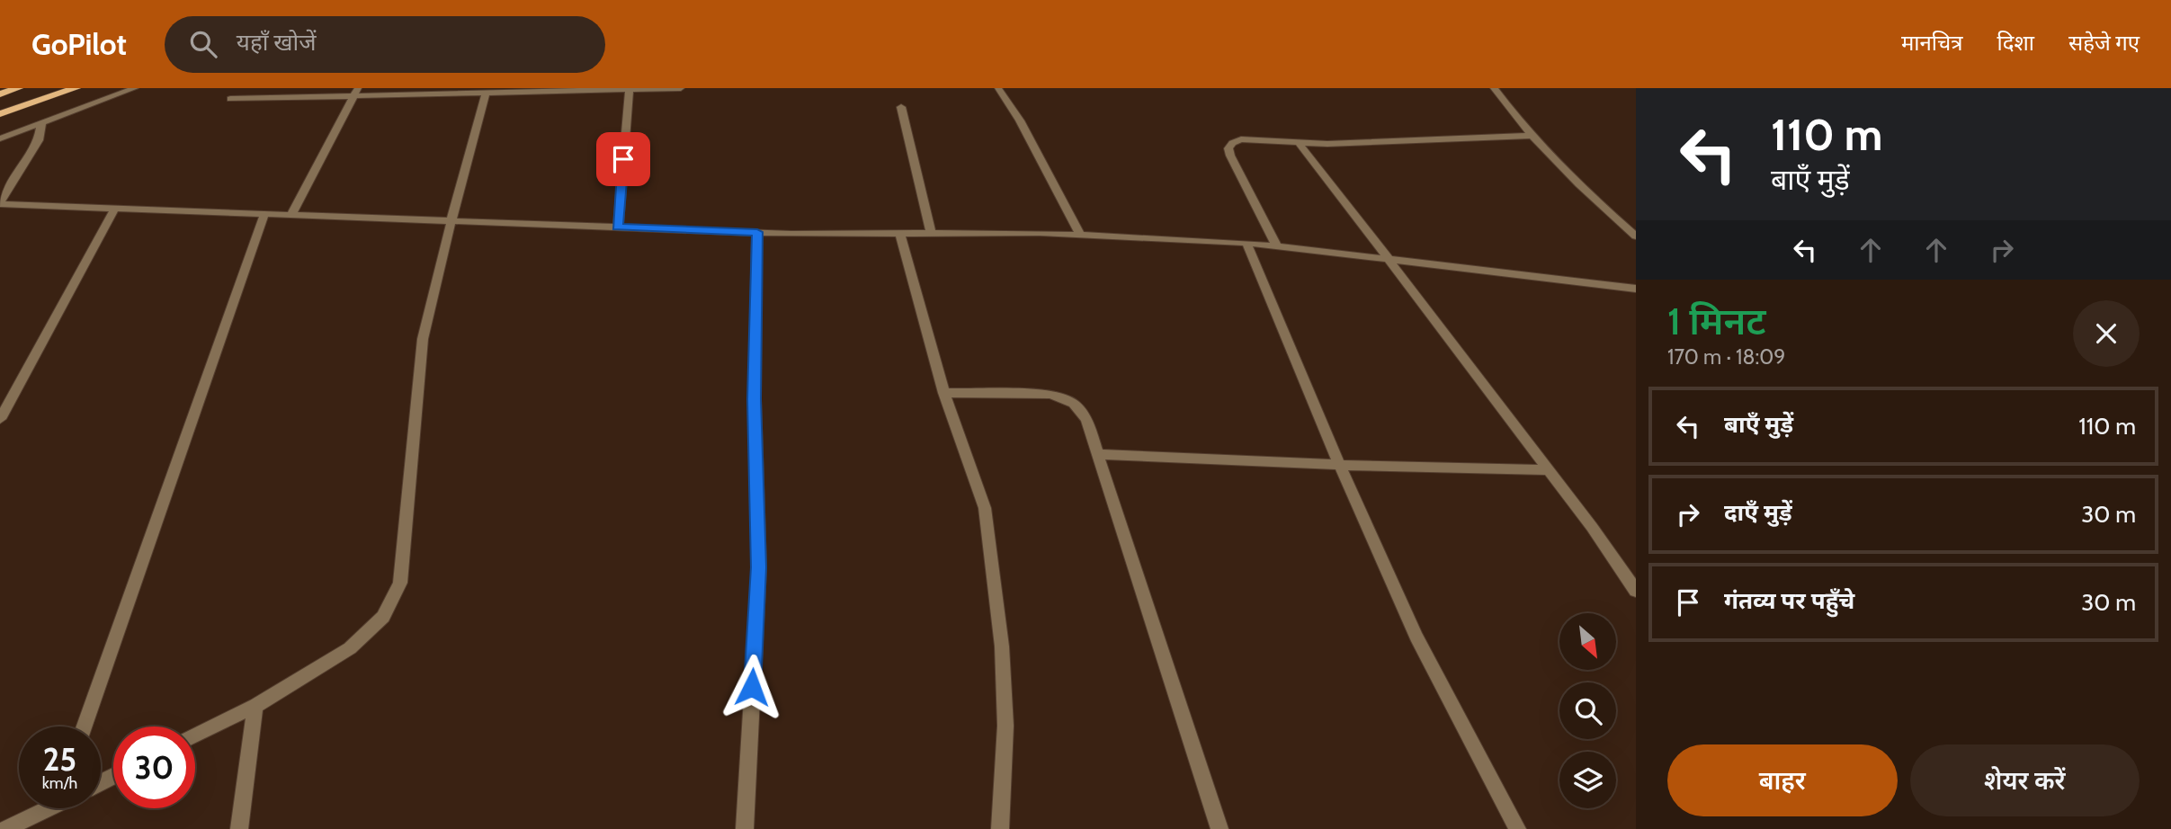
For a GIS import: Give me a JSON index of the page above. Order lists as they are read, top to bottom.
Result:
{
  "north": "bottom right",
  "page": {
    "header": "GoPilot",
    "search": "यहाँ खोजें",
    "nav": ["मानचित्र", "दिशा", "सहेजे गए"],
    "turn": ["110 m", "बाएँ मुड़ें"],
    "heading": ["1 मिनट", "170 m · 18:09"],
    "list": [
      {
        "name": "बाएँ मुड़ें",
        "value": "110 m"
      },
      {
        "name": "दाएँ मुड़ें",
        "value": "30 m"
      },
      {
        "name": "गंतव्य पर पहुँचे",
        "value": "30 m"
      }
    ],
    "speed": "25 km/h",
    "limit": "30",
    "buttons": ["बाहर", "शेयर करें"]
  }
}
